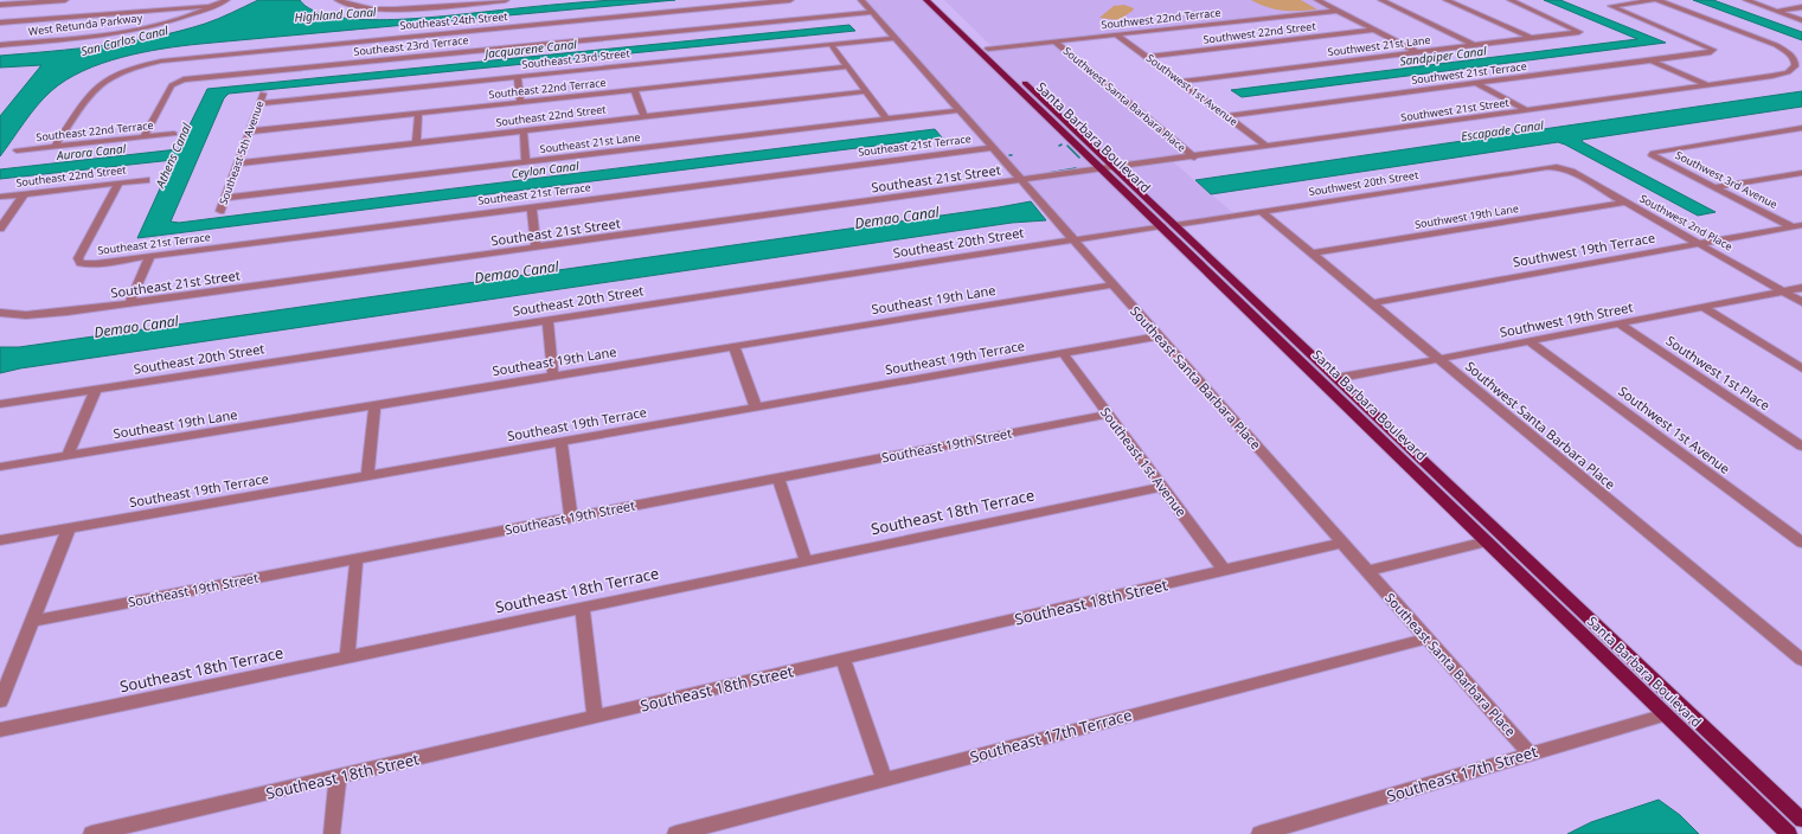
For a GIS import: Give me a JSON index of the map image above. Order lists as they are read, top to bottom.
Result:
{
  "streets": {
    "main road": ["Santa Barbara Boulevard"],
    "street": [
      "Southwest 22nd Terrace",
      "Southeast 24th Street",
      "West Retunda Parkway",
      "Southwest 22nd Street",
      "Southeast 23rd Terrace",
      "Southwest 21st Lane",
      "Southeast 23rd Street",
      "Southwest 21st Terrace",
      "Southeast 22nd Terrace",
      "Southwest 1st Avenue",
      "Southwest Santa Barbara Place",
      "Southwest 21st Street",
      "Southeast 22nd Street",
      "Southeast 21st Lane",
      "Southeast 21st Terrace",
      "Southeast 5th Avenue",
      "Southeast 21st Street",
      "Southwest 3rd Avenue",
      "Southwest 20th Street",
      "Southwest 19th Lane",
      "Southwest 2nd Place",
      "Southeast 20th Street",
      "Southwest 19th Terrace",
      "Southeast 19th Lane",
      "Southwest 19th Street",
      "Southeast 19th Terrace",
      "Southwest 1st Place",
      "Southeast Santa Barbara Place",
      "Southeast 19th Street",
      "Southeast 1st Avenue",
      "Southeast 18th Terrace",
      "Southeast 18th Street",
      "Southeast 17th Terrace",
      "Southeast 17th Street"
    ]
  },
  "crossings": [
    ["Southwest 22nd Terrace", "Southwest 1st Avenue"],
    ["Southwest 22nd Terrace", "Southwest Santa Barbara Place"],
    ["Southwest 22nd Terrace", "Santa Barbara Boulevard"],
    ["Southeast 24th Street", "Southeast 22nd Terrace"],
    ["Southwest 22nd Street", "Southwest 1st Avenue"],
    ["Southeast 23rd Terrace", "Southeast 22nd Terrace"],
    ["Southeast 23rd Terrace", "Southeast Santa Barbara Place"],
    ["Southwest 21st Lane", "Southwest 1st Avenue"],
    ["Southeast 23rd Street", "Southeast 5th Avenue"],
    ["Southeast 23rd Street", "Southeast Santa Barbara Place"],
    ["Southwest 21st Terrace", "Southwest 1st Avenue"],
    ["Southwest 21st Terrace", "Southwest 21st Street"],
    ["Southeast 22nd Terrace", "Southeast 5th Avenue"],
    ["Southwest 1st Avenue", "Southwest 21st Street"],
    ["Southwest 1st Avenue", "Southwest 19th Street"],
    ["Southwest Santa Barbara Place", "Southwest 21st Street"],
    ["Southwest Santa Barbara Place", "Southwest 20th Street"],
    ["Southwest Santa Barbara Place", "Southwest 19th Lane"],
    ["Southwest Santa Barbara Place", "Southwest 19th Terrace"],
    ["Southwest Santa Barbara Place", "Southwest 19th Street"],
    ["Southwest 21st Street", "Santa Barbara Boulevard"],
    ["Southwest 21st Street", "Southeast 21st Street"],
    ["Southeast 22nd Street", "Southeast 21st Terrace"],
    ["Southeast 22nd Street", "Southeast 5th Avenue"],
    ["Santa Barbara Boulevard", "Southeast 21st Street"],
    ["Santa Barbara Boulevard", "Southwest 20th Street"],
    ["Santa Barbara Boulevard", "Southeast 20th Street"],
    ["Santa Barbara Boulevard", "Southwest 19th Street"],
    ["Santa Barbara Boulevard", "Southeast 17th Street"],
    ["Southeast 21st Lane", "Southeast 5th Avenue"],
    ["Southeast 21st Lane", "Southeast Santa Barbara Place"],
    ["Southeast 21st Terrace", "Southeast Santa Barbara Place"],
    ["Southeast 21st Street", "Southeast Santa Barbara Place"],
    ["Southwest 3rd Avenue", "Southwest 19th Terrace"],
    ["Southwest 20th Street", "Southwest 2nd Place"],
    ["Southwest 20th Street", "Southeast 20th Street"],
    ["Southwest 19th Lane", "Southwest 2nd Place"],
    ["Southwest 2nd Place", "Southwest 19th Terrace"],
    ["Southwest 2nd Place", "Southwest 19th Street"],
    ["Southeast 20th Street", "Southeast Santa Barbara Place"],
    ["Southeast 19th Lane", "Southeast Santa Barbara Place"],
    ["Southwest 19th Street", "Southwest 1st Place"],
    ["Southeast 19th Terrace", "Southeast Santa Barbara Place"],
    ["Southeast 19th Terrace", "Southeast 1st Avenue"],
    ["Southeast Santa Barbara Place", "Southeast 18th Street"],
    ["Southeast Santa Barbara Place", "Southeast 17th Terrace"],
    ["Southeast Santa Barbara Place", "Southeast 17th Street"],
    ["Southeast 19th Street", "Southeast 1st Avenue"],
    ["Southeast 1st Avenue", "Southeast 18th Terrace"],
    ["Southeast 1st Avenue", "Southeast 18th Street"]
  ],
  "water": [
    "Highland Canal",
    "San Carlos Canal",
    "Jacquarene Canal",
    "Sandpiper Canal",
    "Escapade Canal",
    "Aurora Canal",
    "Athens Canal",
    "Ceylon Canal",
    "Demao Canal"
  ]
}
